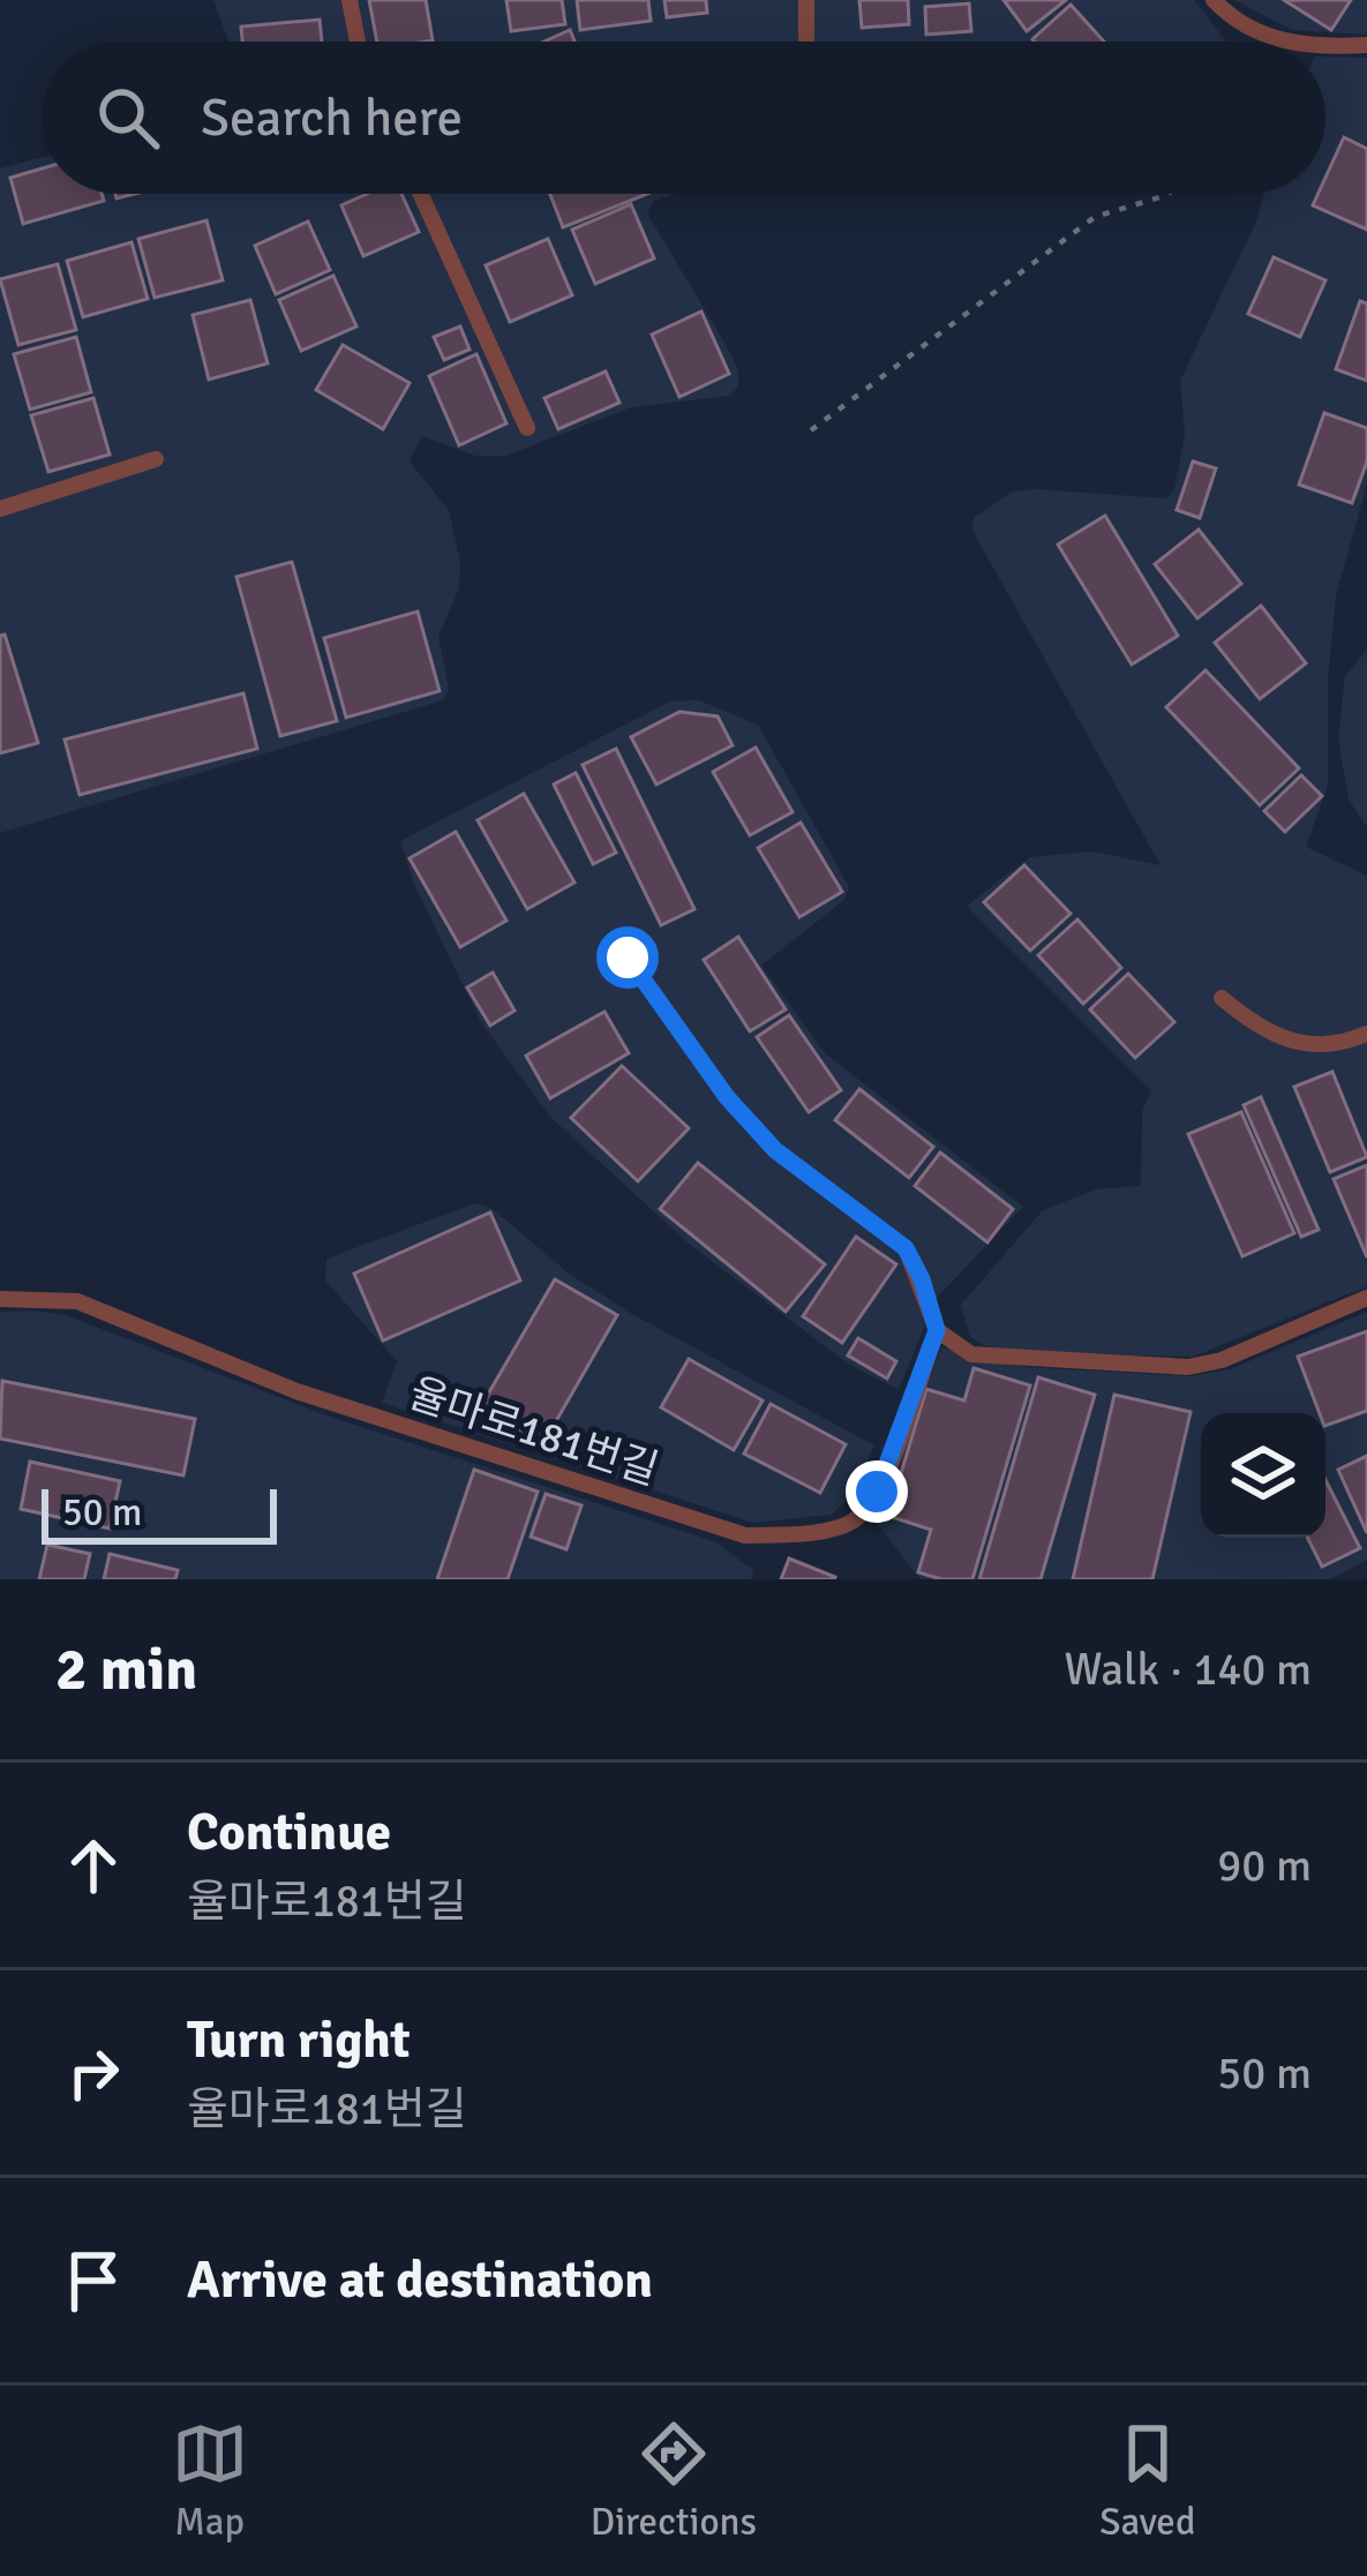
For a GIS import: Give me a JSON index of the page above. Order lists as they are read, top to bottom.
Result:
{
  "streets": {
    "lane": ["율마로181번길"]
  },
  "scale_bar": "50 m",
  "page": {
    "search": "Search here",
    "scale": "50 m",
    "heading": ["2 min", "Walk · 140 m"],
    "list": [
      ["Continue", "율마로181번길", "90 m"],
      ["Turn right", "율마로181번길", "50 m"],
      "Arrive at destination"
    ],
    "nav": ["Map", "Directions", "Saved"]
  }
}
